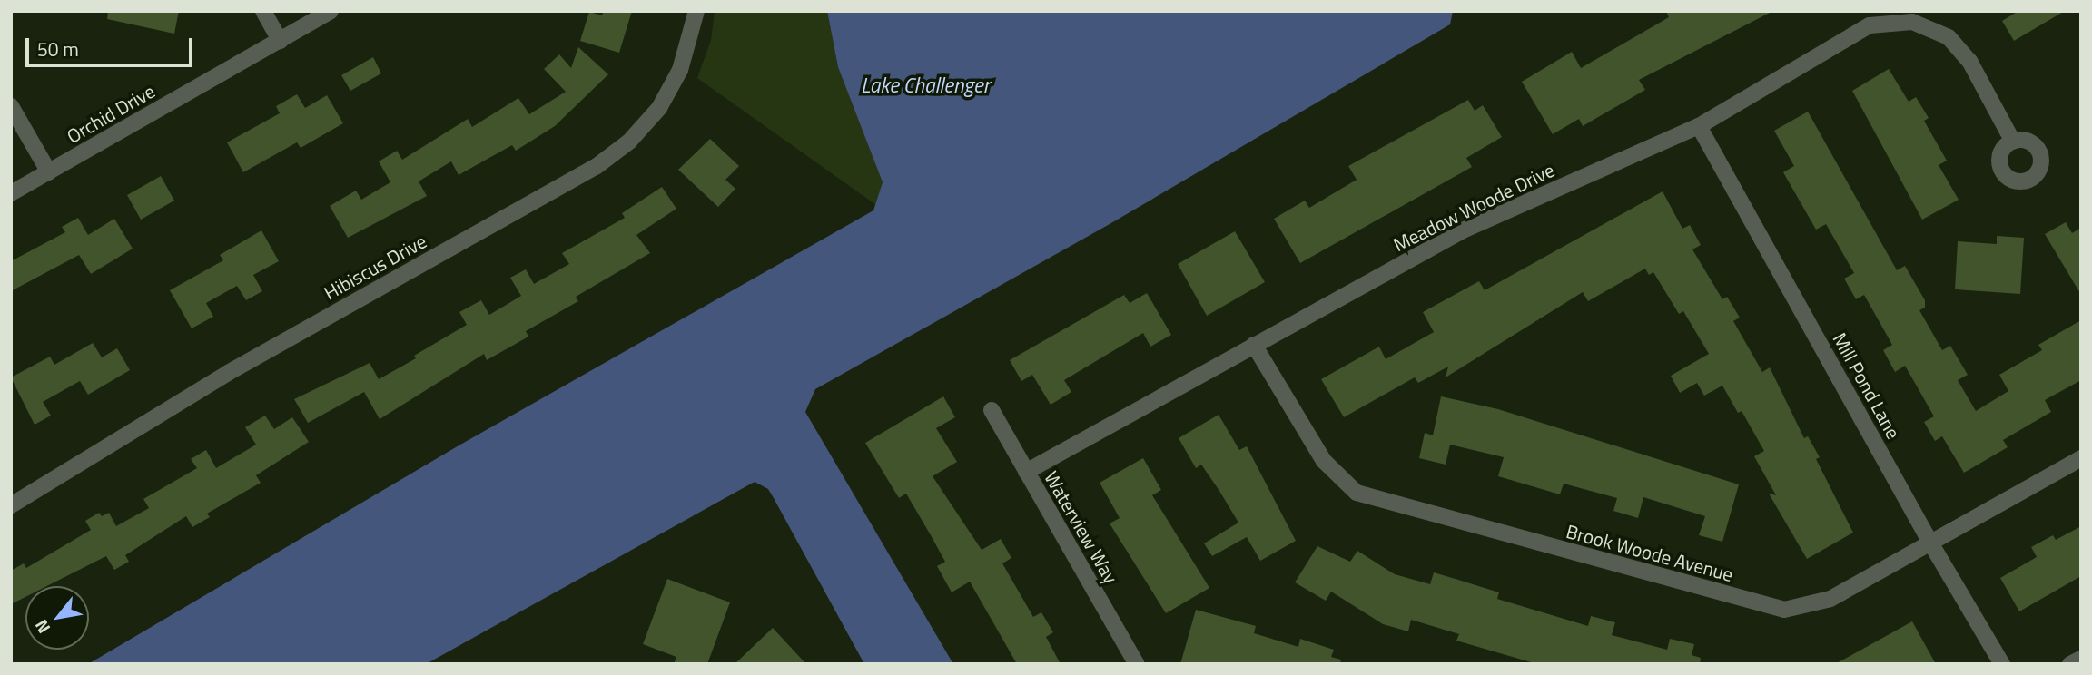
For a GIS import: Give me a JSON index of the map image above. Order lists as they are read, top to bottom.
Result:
{
  "streets": {
    "street": [
      "Orchid Drive",
      "Meadow Woode Drive",
      "Hibiscus Drive",
      "Mill Pond Lane",
      "Waterview Way",
      "Brook Woode Avenue"
    ]
  },
  "crossings": [
    ["Meadow Woode Drive", "Mill Pond Lane"],
    ["Meadow Woode Drive", "Waterview Way"],
    ["Meadow Woode Drive", "Brook Woode Avenue"],
    ["Mill Pond Lane", "Brook Woode Avenue"]
  ],
  "water": ["Lake Challenger"],
  "scale_bar": "50 m",
  "north": "bottom left"
}
